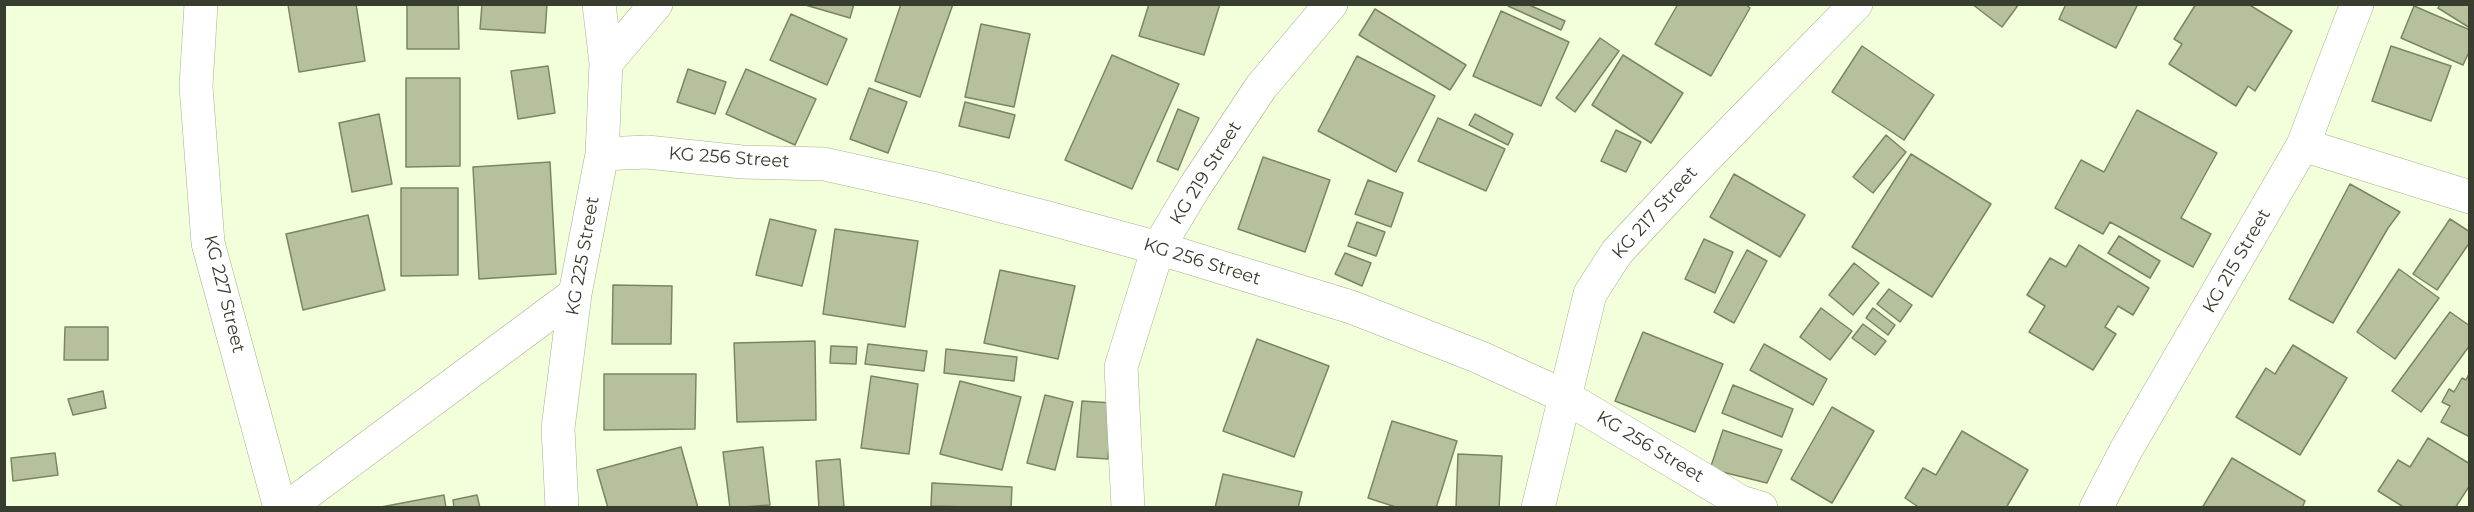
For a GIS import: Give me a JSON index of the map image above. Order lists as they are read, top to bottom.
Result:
{
  "streets": {
    "street": [
      "KG 256 Street",
      "KG 219 Street",
      "KG 217 Street",
      "KG 225 Street",
      "KG 215 Street",
      "KG 227 Street"
    ]
  },
  "crossings": [
    ["KG 256 Street", "KG 219 Street"],
    ["KG 256 Street", "KG 217 Street"],
    ["KG 256 Street", "KG 225 Street"]
  ]
}
